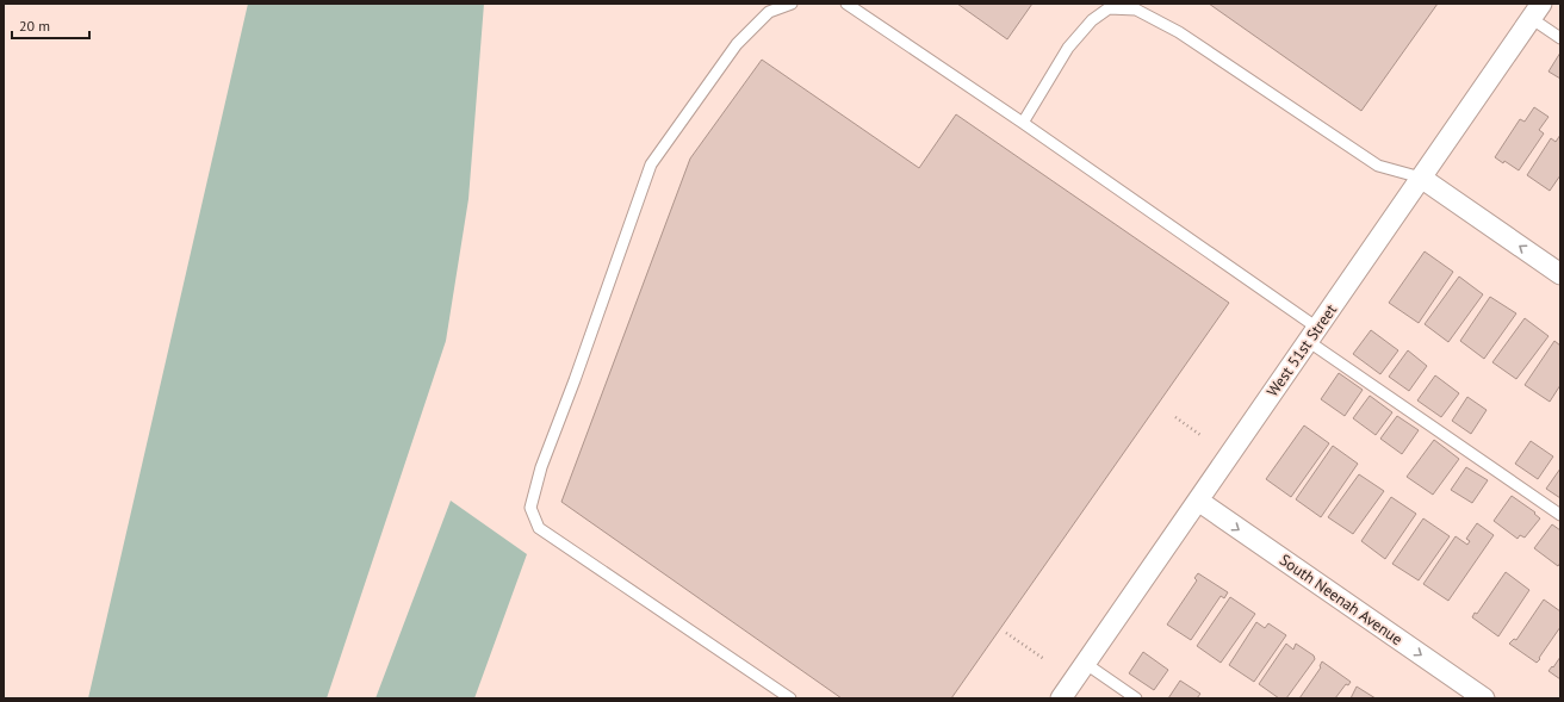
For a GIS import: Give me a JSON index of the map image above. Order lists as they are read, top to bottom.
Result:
{
  "streets": {
    "street": ["West 51st Street", "South Neenah Avenue"]
  },
  "crossings": [
    ["West 51st Street", "South Neenah Avenue"]
  ],
  "one_way": ["South Neenah Avenue"],
  "scale_bar": "20 m"
}
